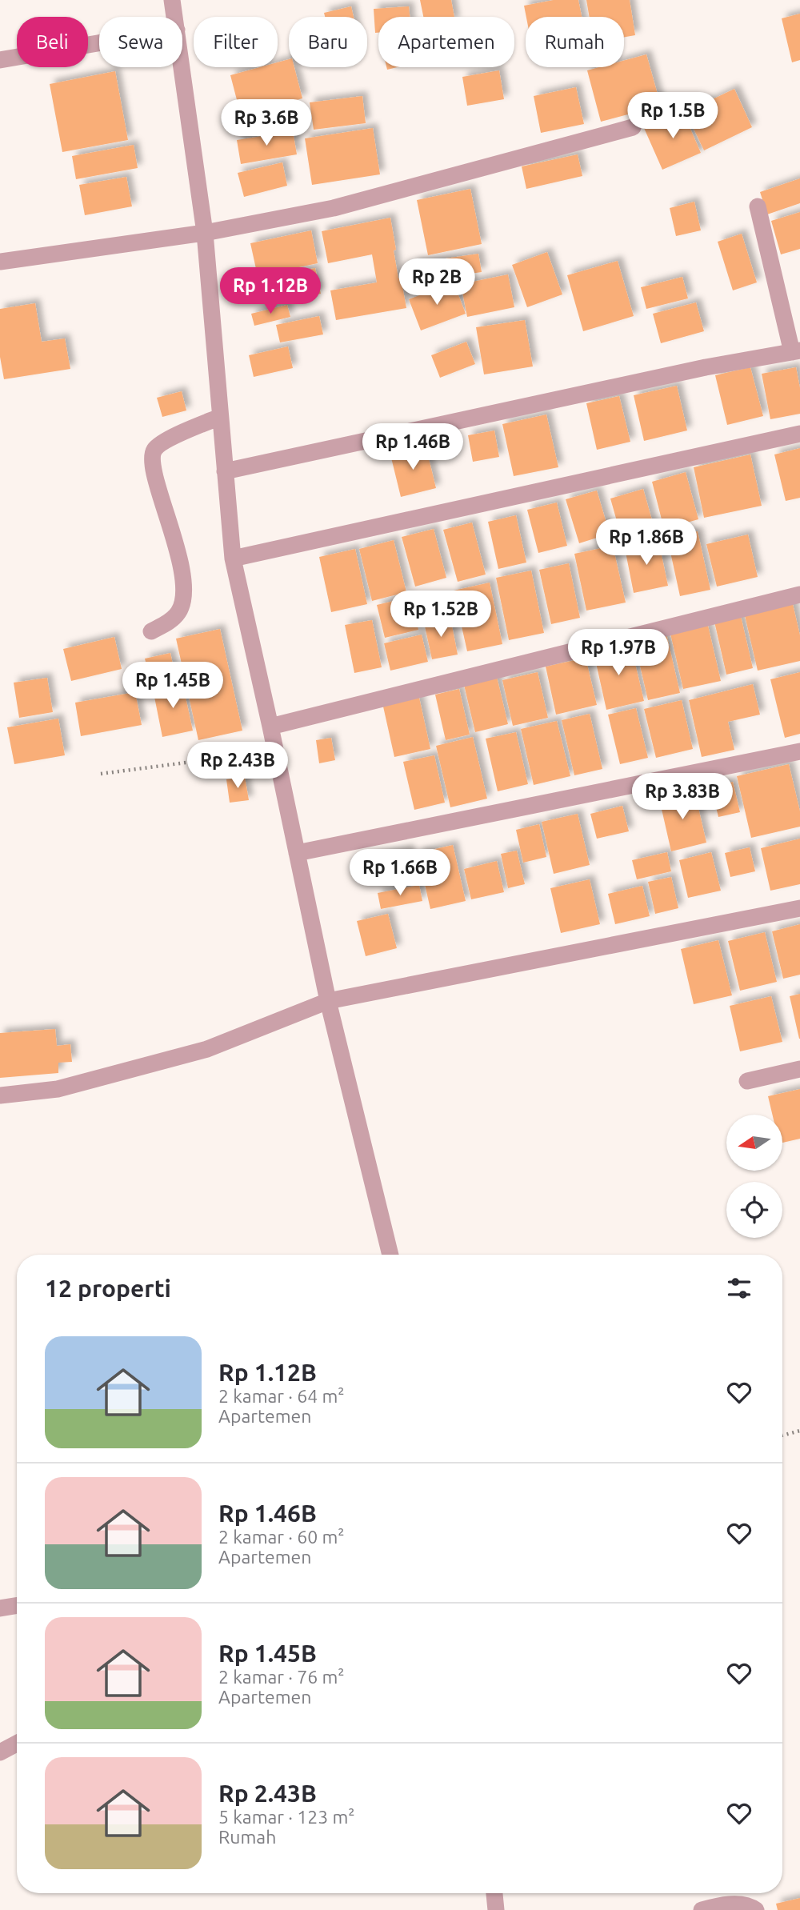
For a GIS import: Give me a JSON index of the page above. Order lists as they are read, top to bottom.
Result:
{
  "north": "left",
  "page": {
    "chip": [
      "Beli",
      "Sewa",
      "Filter",
      "Baru",
      "Apartemen",
      "Rumah"
    ],
    "price": [
      "Rp 1.5B",
      "Rp 3.6B",
      "Rp 2B",
      "Rp 1.12B",
      "Rp 1.46B",
      "Rp 1.86B",
      "Rp 1.52B",
      "Rp 1.97B",
      "Rp 1.45B",
      "Rp 2.43B",
      "Rp 3.83B",
      "Rp 1.66B"
    ],
    "heading": "12 properti",
    "list": [
      {
        "name": "Rp 1.12B",
        "note": "2 kamar · 64 m² · Apartemen"
      },
      {
        "name": "Rp 1.46B",
        "note": "2 kamar · 60 m² · Apartemen"
      },
      {
        "name": "Rp 1.45B",
        "note": "2 kamar · 76 m² · Apartemen"
      },
      {
        "name": "Rp 2.43B",
        "note": "5 kamar · 123 m² · Rumah"
      }
    ]
  }
}
